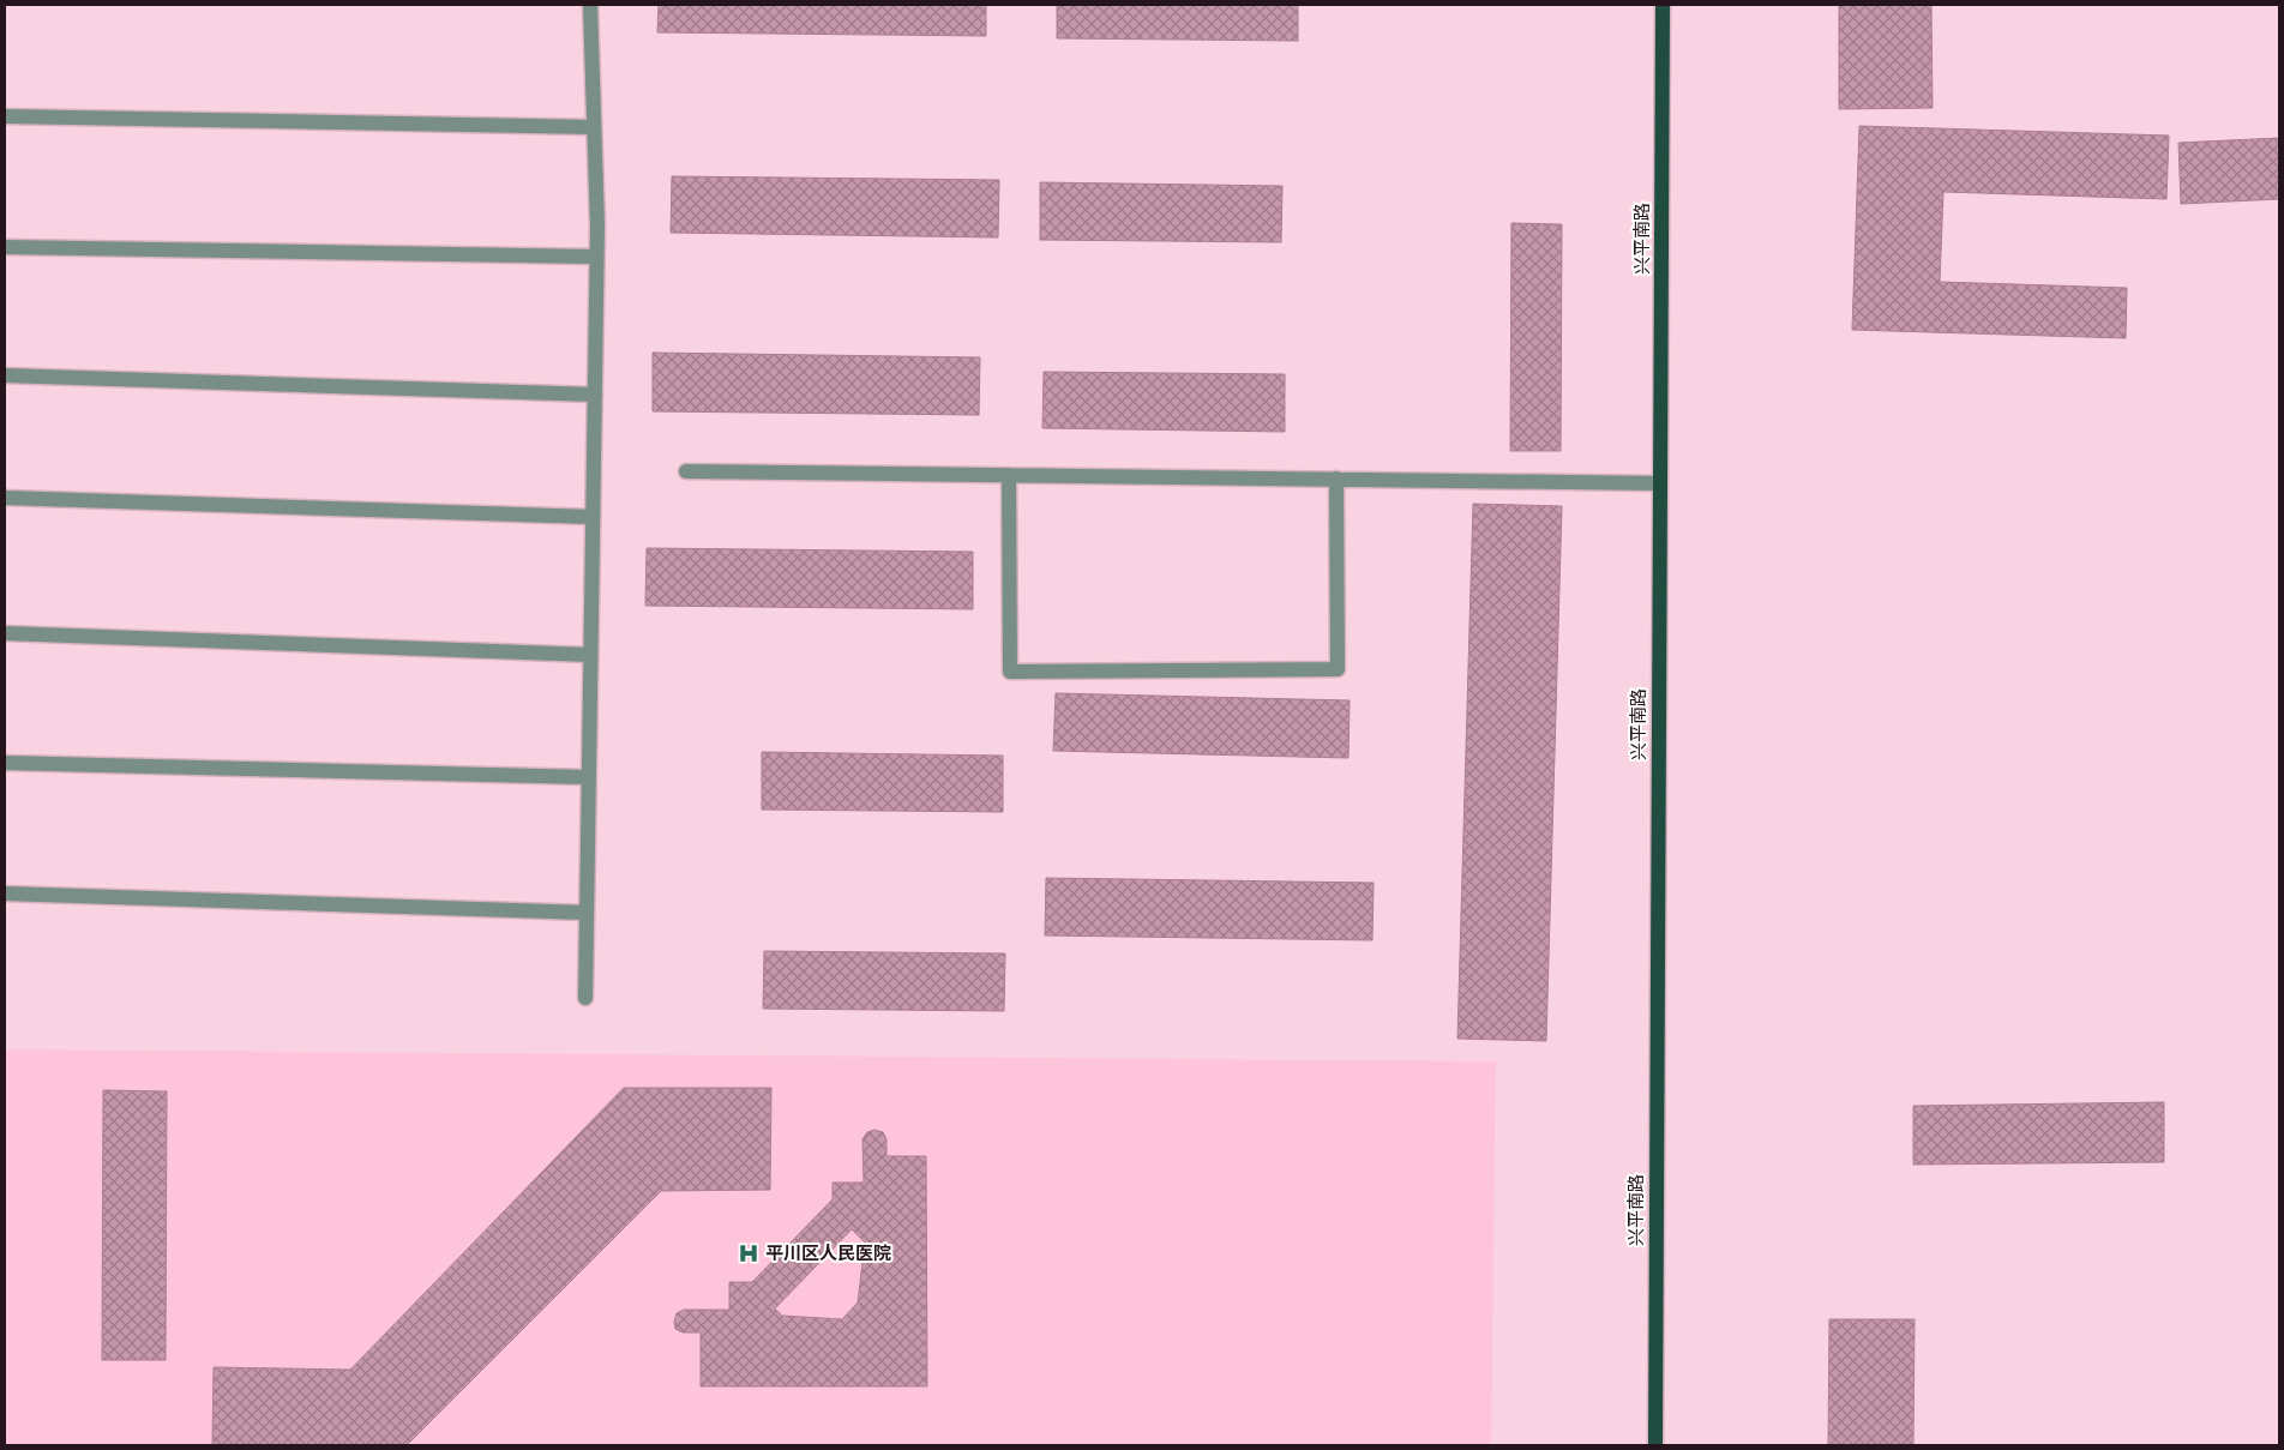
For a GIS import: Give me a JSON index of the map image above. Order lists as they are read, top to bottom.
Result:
{
  "streets": {
    "main road": ["兴平南路"]
  },
  "places": {
    "hospital": ["平川区人民医院"]
  }
}
